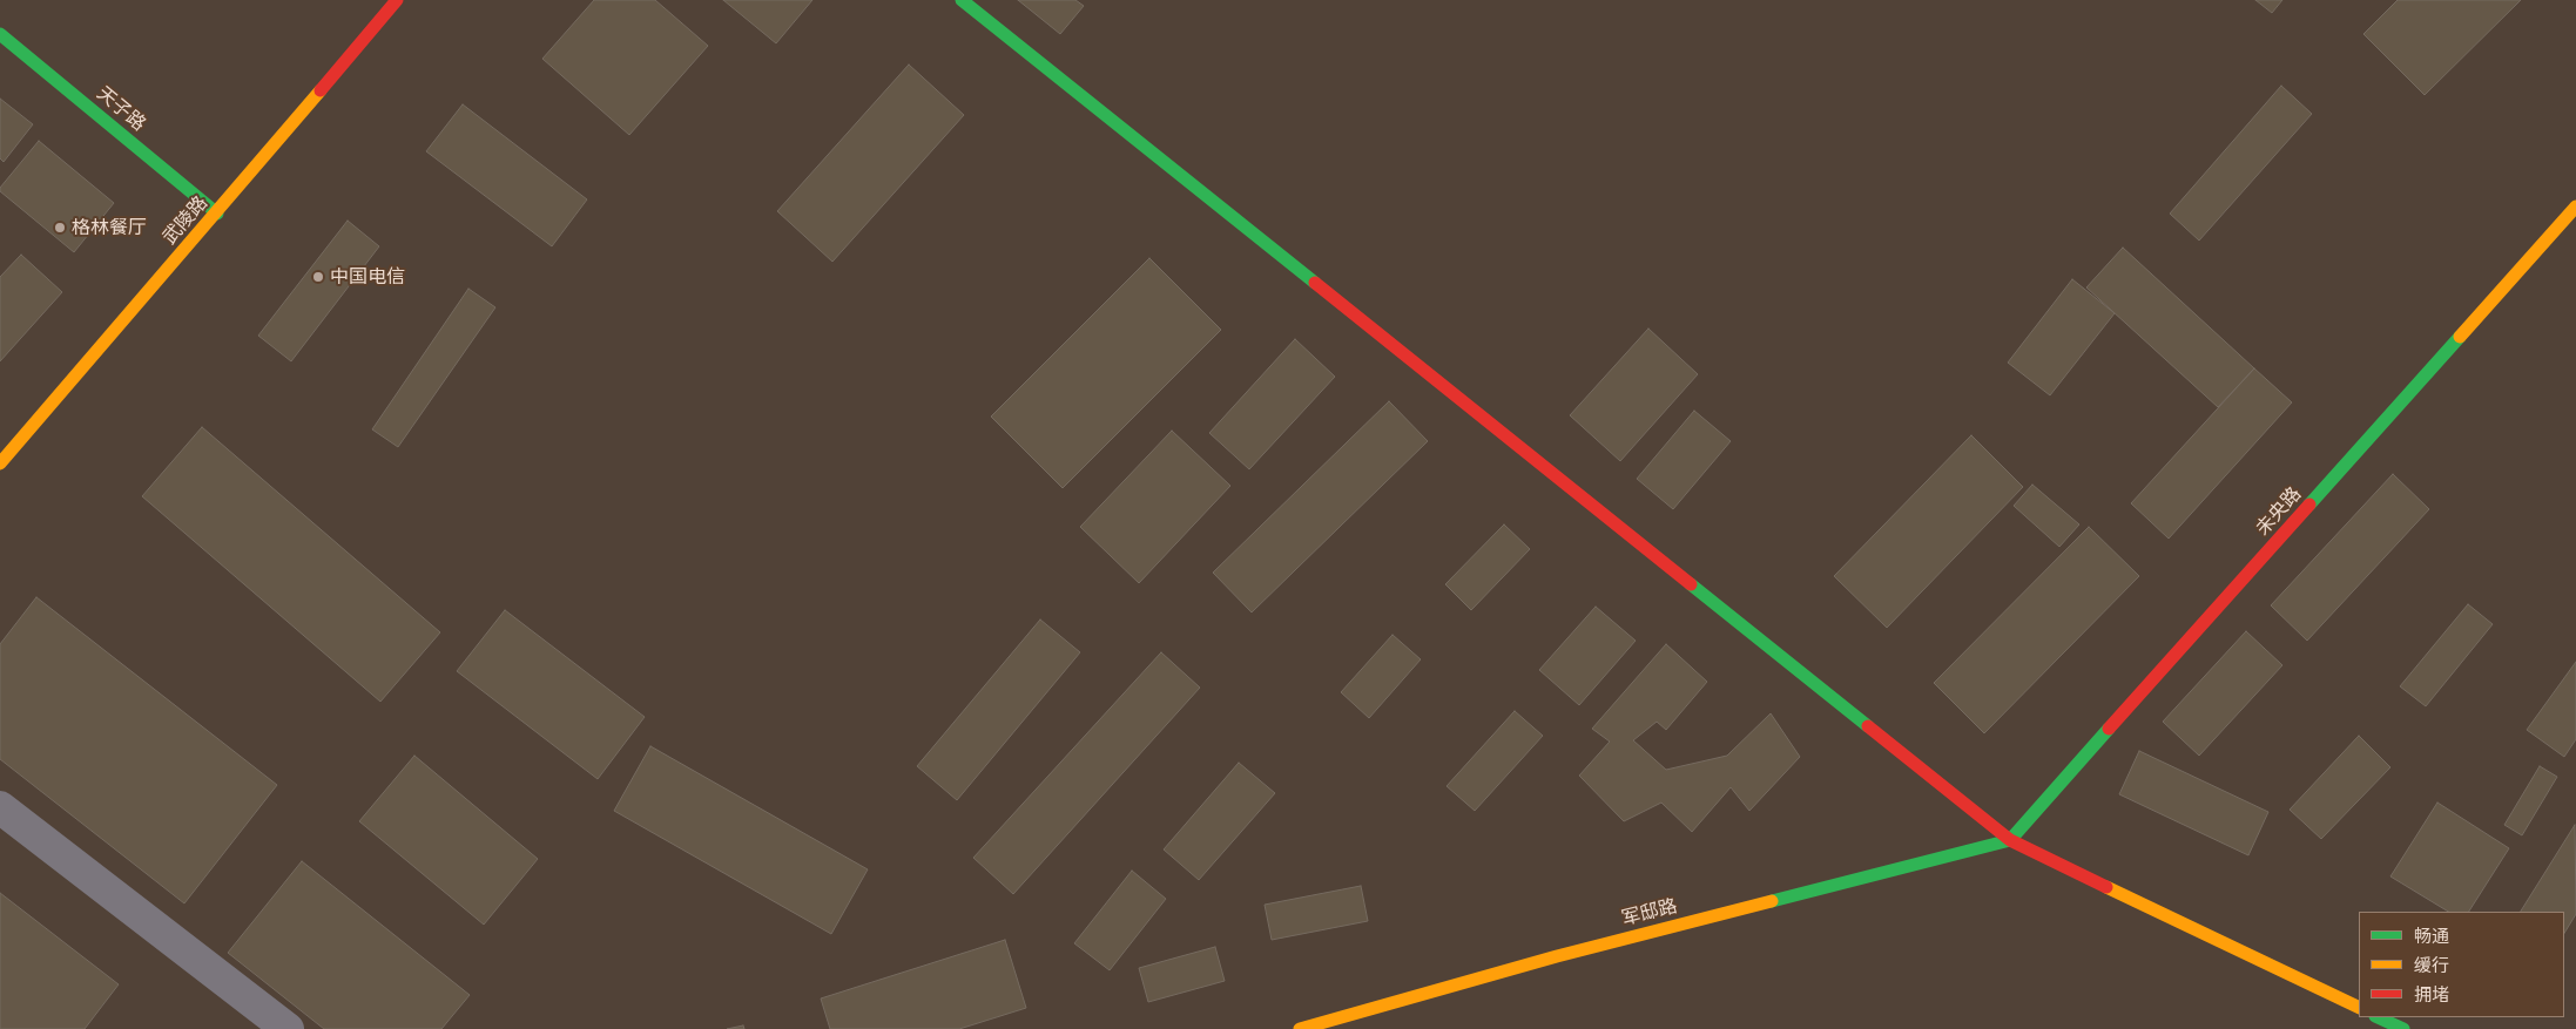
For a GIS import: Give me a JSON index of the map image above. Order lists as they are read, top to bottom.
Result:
{
  "streets": {
    "main road": [
      "天子路",
      "武陵路",
      "未央路",
      "军邸路"
    ]
  },
  "crossings": [
    ["天子路", "武陵路"],
    ["未央路", "军邸路"]
  ],
  "places": ["格林餐厅", "中国电信"],
  "legend": ["畅通", "缓行", "拥堵"]
}
